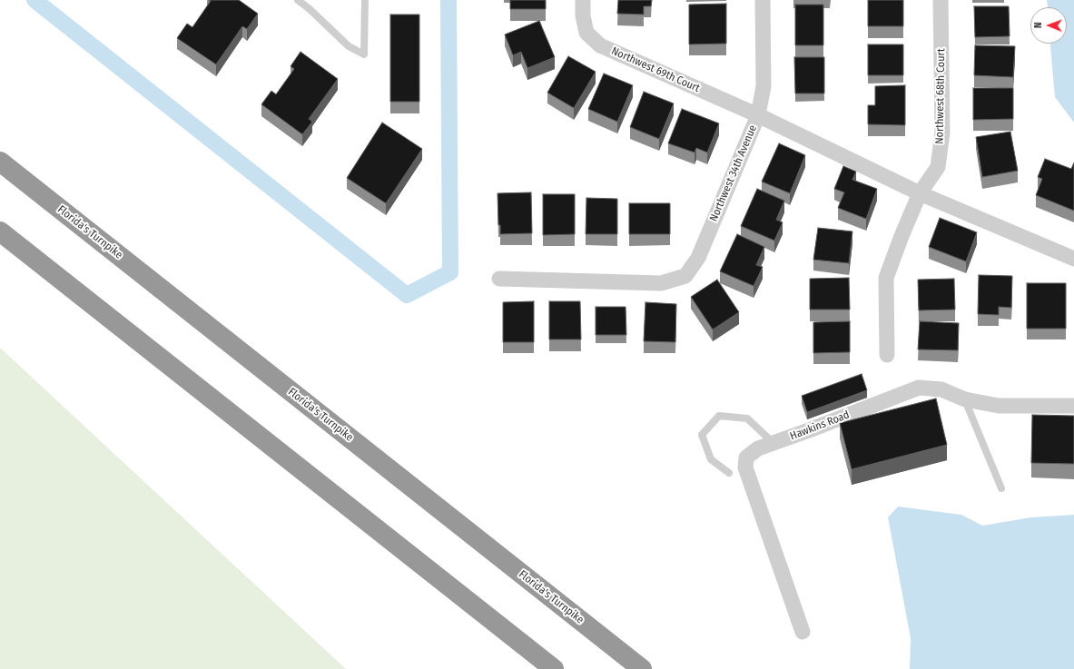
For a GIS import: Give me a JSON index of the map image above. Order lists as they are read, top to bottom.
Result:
{
  "streets": {
    "highway": ["Florida's Turnpike"],
    "street": [
      "Northwest 69th Court",
      "Northwest 68th Court",
      "Northwest 34th Avenue",
      "Hawkins Road"
    ]
  },
  "crossings": [
    ["Northwest 69th Court", "Northwest 34th Avenue"],
    ["Northwest 68th Court", "Northwest 34th Avenue"]
  ],
  "north": "left"
}
